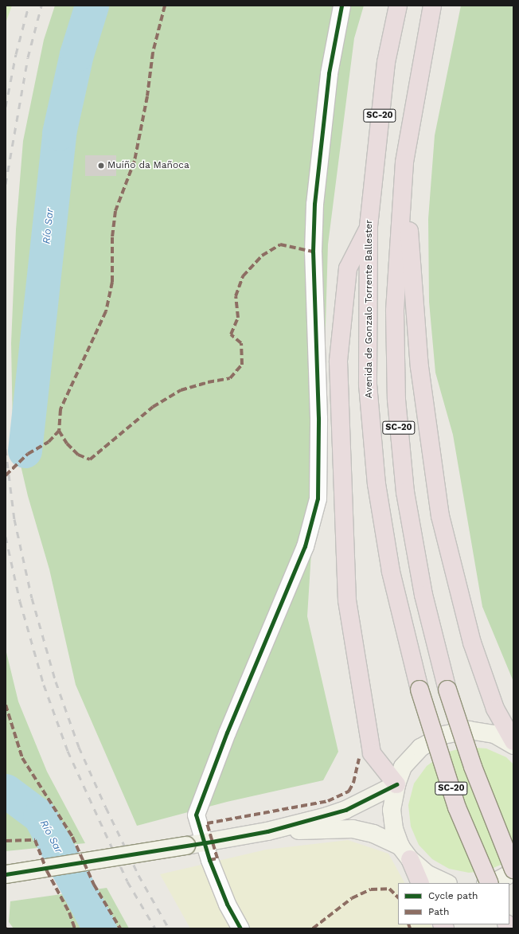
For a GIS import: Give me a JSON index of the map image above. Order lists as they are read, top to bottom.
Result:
{
  "streets": {
    "highway": ["SC-20", "Avenida de Gonzalo Torrente Ballester"]
  },
  "water": ["Río Sar"],
  "places": ["Muíño da Mañoca"],
  "legend": ["Cycle path", "Path"]
}
